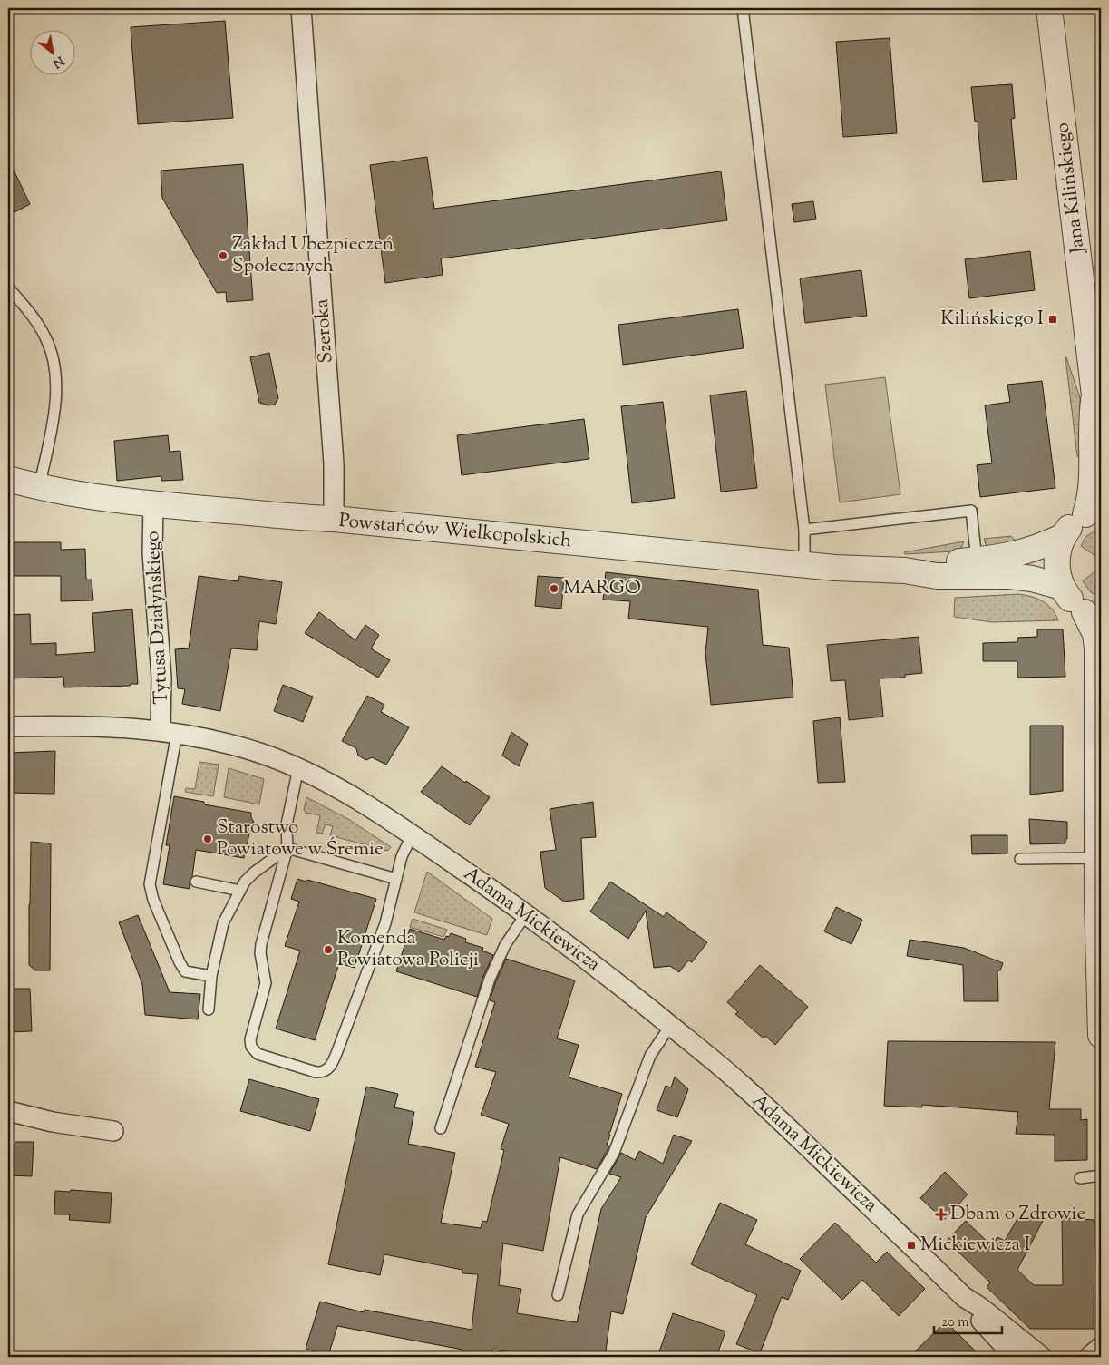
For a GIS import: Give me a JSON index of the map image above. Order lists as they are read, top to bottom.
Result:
{
  "streets": {
    "street": [
      "Jana Kilińskiego",
      "Szeroka",
      "Powstańców Wielkopolskich",
      "Tytusa Działyńskiego",
      "Adama Mickiewicza"
    ]
  },
  "crossings": [
    ["Szeroka", "Powstańców Wielkopolskich"],
    ["Powstańców Wielkopolskich", "Tytusa Działyńskiego"],
    ["Tytusa Działyńskiego", "Adama Mickiewicza"]
  ],
  "places": {
    "other": [
      "Zakład Ubezpieczeń Społecznych",
      "MARGO",
      "Starostwo Powiatowe w Śremie",
      "Komenda Powiatowa Policji"
    ],
    "transit": ["Kilińskiego I", "Mickiewicza I"],
    "health": ["Dbam o Zdrowie"]
  },
  "scale_bar": "20 m",
  "north": "bottom right"
}
